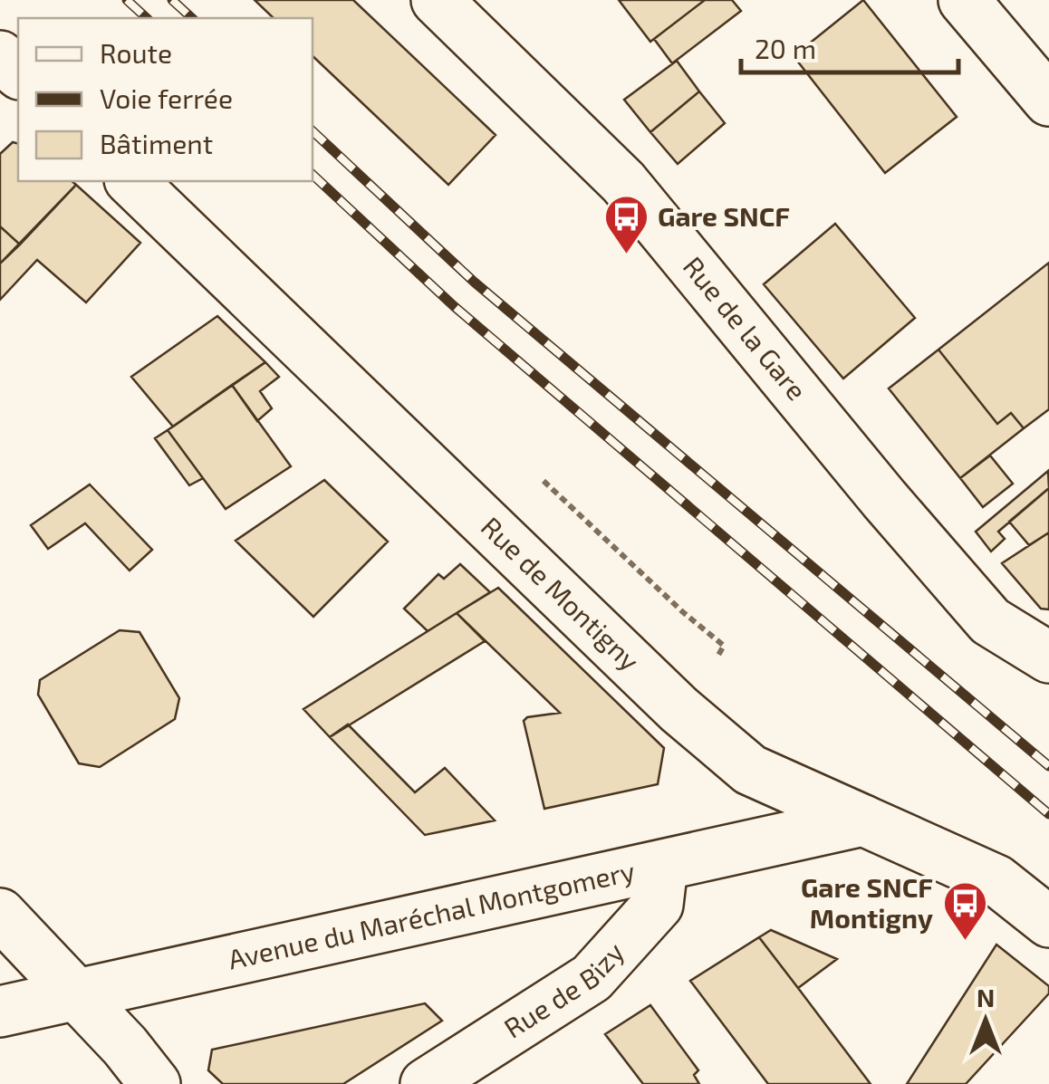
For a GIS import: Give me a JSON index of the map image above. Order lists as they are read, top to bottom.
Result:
{
  "streets": {
    "street": [
      "Rue de la Gare",
      "Rue de Montigny",
      "Avenue du Maréchal Montgomery",
      "Rue de Bizy"
    ]
  },
  "crossings": [
    ["Rue de Montigny", "Avenue du Maréchal Montgomery"],
    ["Avenue du Maréchal Montgomery", "Rue de Bizy"]
  ],
  "places": {
    "bus stop": ["Gare SNCF", "Gare SNCF Montigny"]
  },
  "legend": ["Route", "Voie ferrée", "Bâtiment"],
  "scale_bar": "20 m",
  "north": "top"
}
